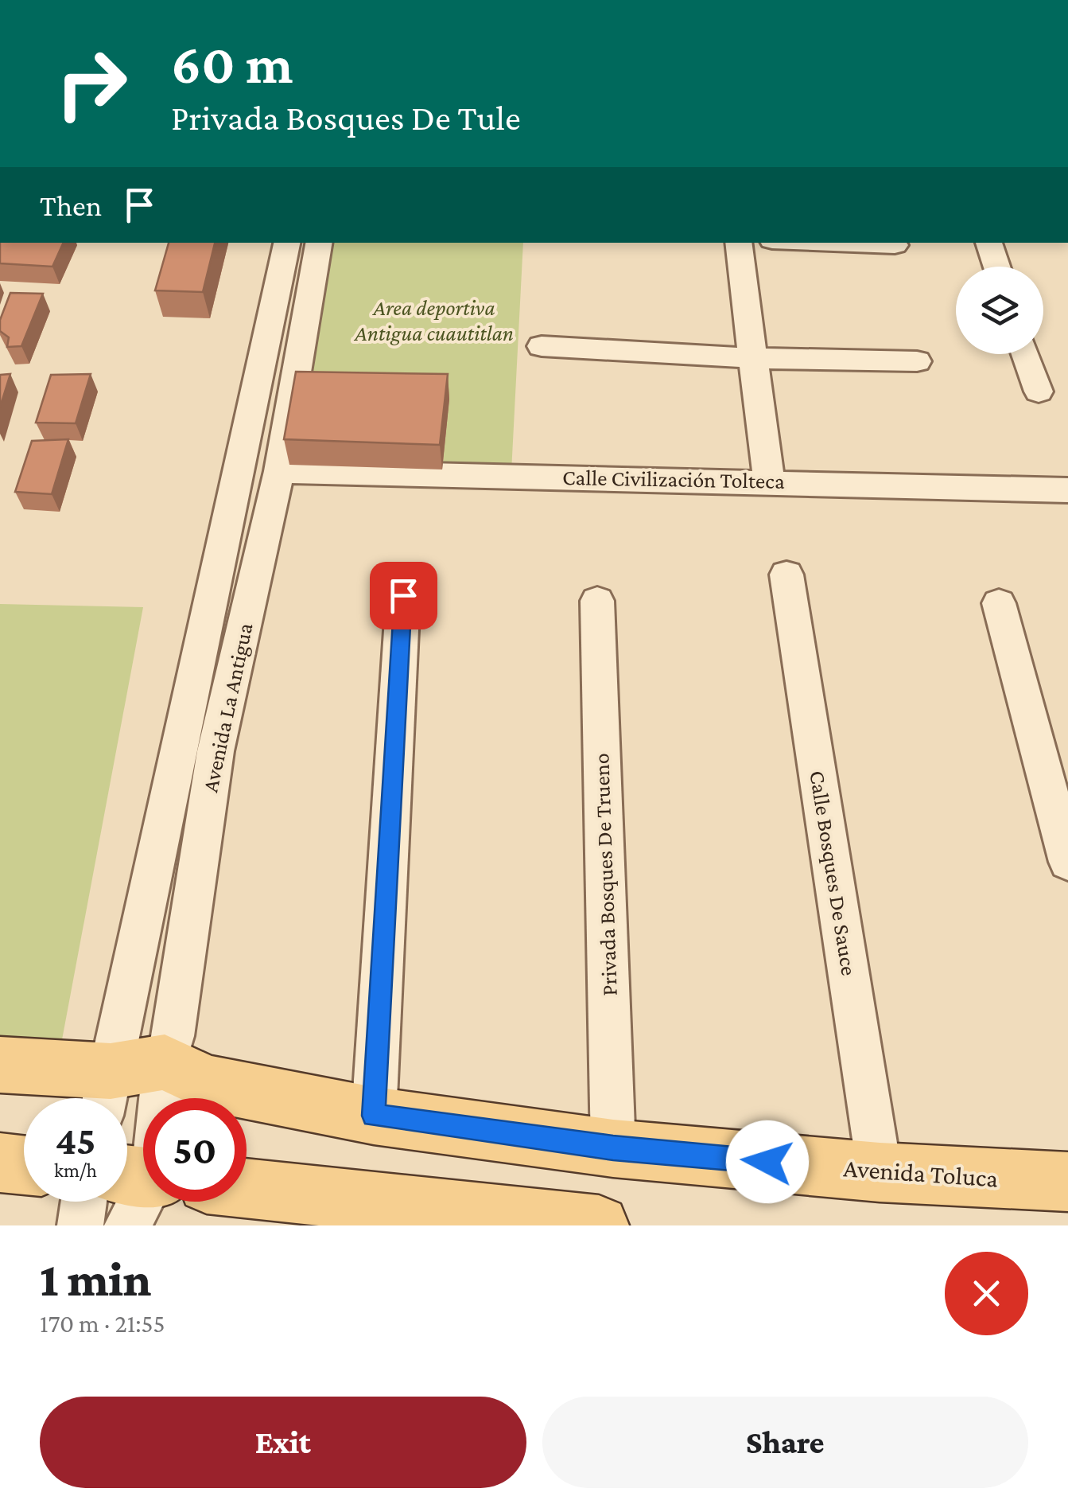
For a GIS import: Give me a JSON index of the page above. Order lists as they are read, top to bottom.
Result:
{
  "streets": {
    "main road": ["Avenida Toluca"],
    "street": [
      "Calle Civilización Tolteca",
      "Avenida La Antigua",
      "Calle Bosques De Sauce",
      "Privada Bosques De Trueno"
    ]
  },
  "crossings": [
    ["Calle Civilización Tolteca", "Avenida La Antigua"],
    ["Avenida La Antigua", "Avenida Toluca"],
    ["Calle Bosques De Sauce", "Avenida Toluca"],
    ["Privada Bosques De Trueno", "Avenida Toluca"]
  ],
  "parks": ["Area deportiva Antigua cuautitlan"],
  "page": {
    "turn": ["60 m", "Privada Bosques De Tule"],
    "then": "Then",
    "speed": "45 km/h",
    "limit": "50",
    "heading": ["1 min", "170 m · 21:55"],
    "buttons": ["Exit", "Share"]
  }
}
